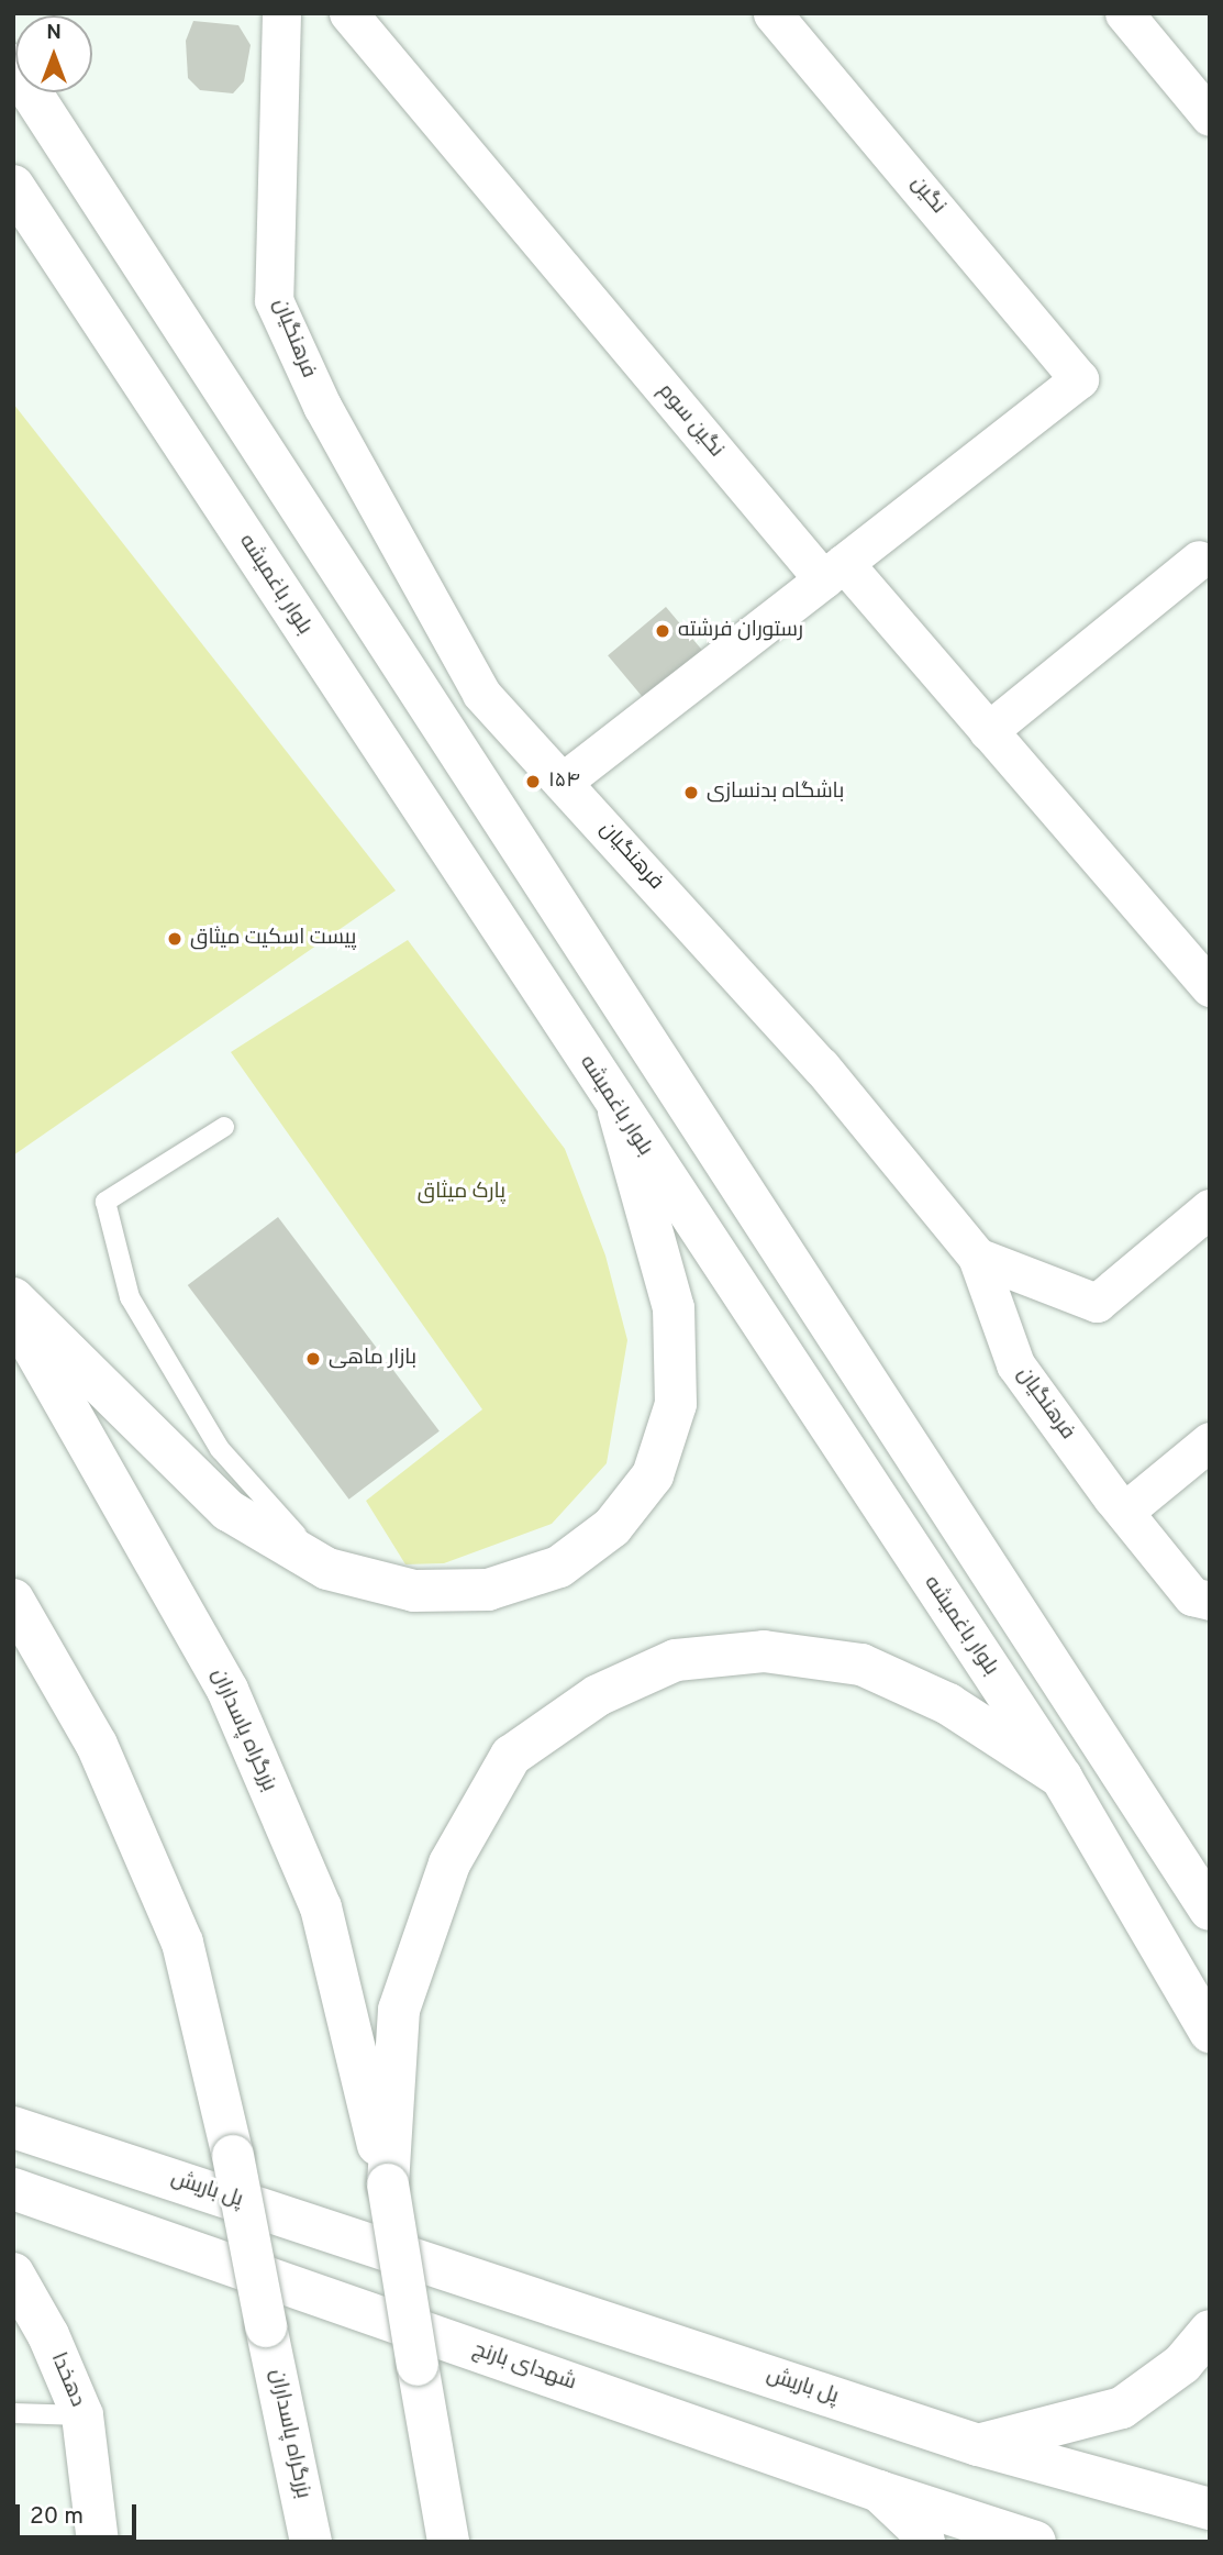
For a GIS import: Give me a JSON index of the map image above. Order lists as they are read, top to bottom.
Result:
{
  "streets": {
    "main road": [
      "بلوار باغمیشه",
      "بزرگراه پاسداران",
      "پل باریش",
      "شهدای بارنج",
      "دهخدا"
    ],
    "street": ["نگین", "فرهنگیان", "نگین سوم"]
  },
  "crossings": [
    ["نگین", "نگین سوم"]
  ],
  "parks": ["پارک میثاق"],
  "places": [
    "رستوران فرشته",
    "۱۵۴",
    "باشگاه بدنسازی",
    "پیست اسکیت میثاق",
    "بازار ماهی"
  ],
  "scale_bar": "20 m",
  "north": "top"
}
